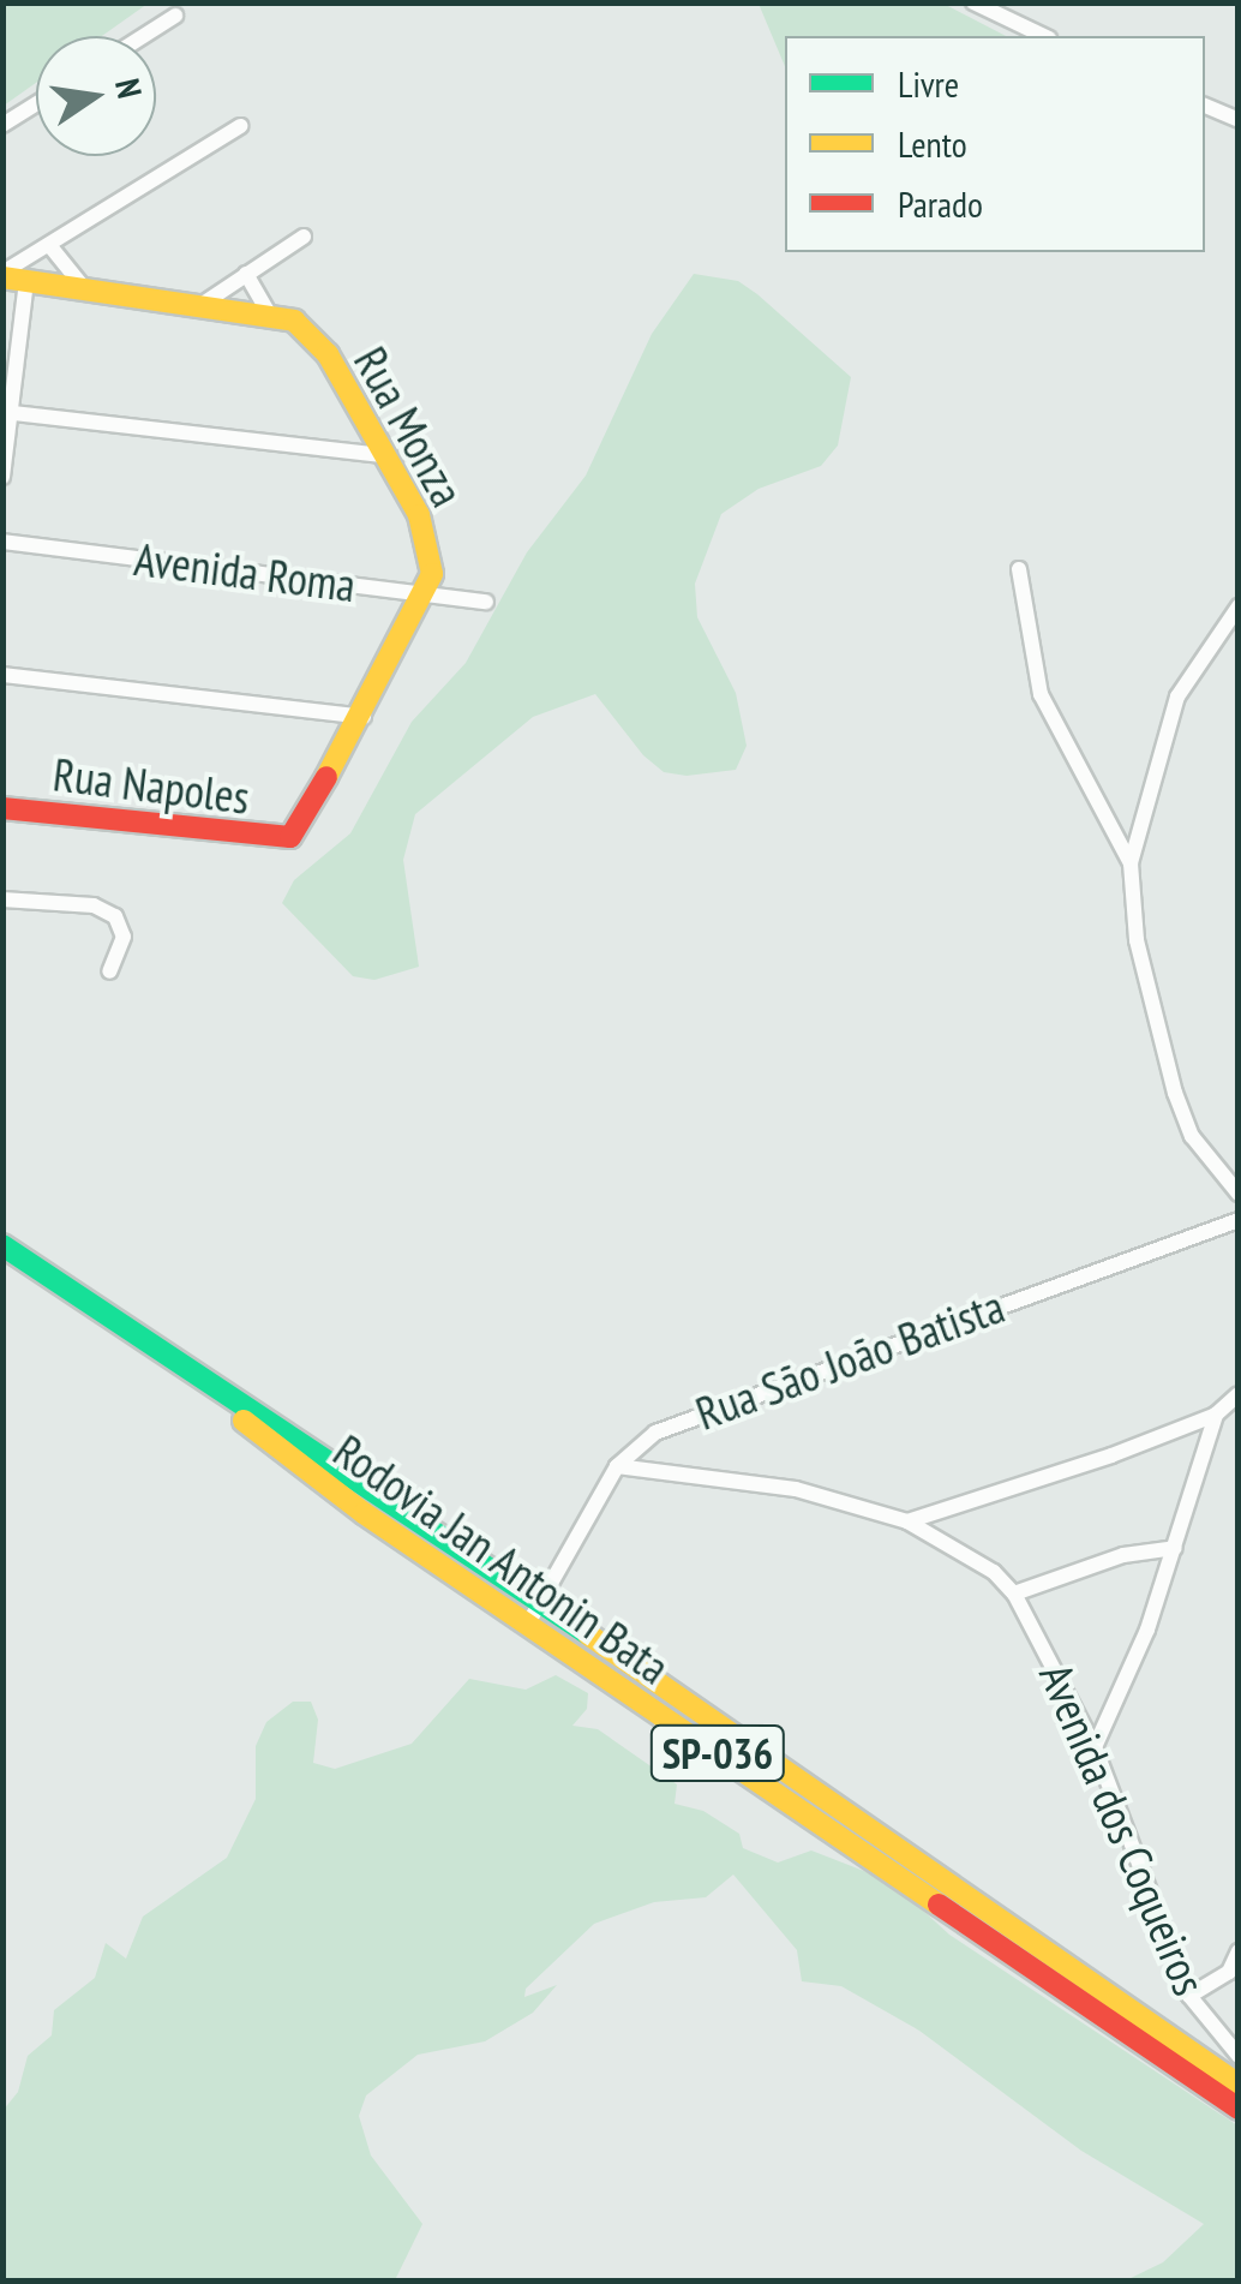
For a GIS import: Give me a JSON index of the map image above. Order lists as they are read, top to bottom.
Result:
{
  "streets": {
    "main road": [
      "Rua Monza",
      "Rua Napoles",
      "Rodovia Jan Antonin Bata",
      "SP-036"
    ],
    "street": ["Avenida Roma", "Rua São João Batista", "Avenida dos Coqueiros"]
  },
  "crossings": [
    ["Rua Monza", "Avenida Roma"],
    ["Rua Monza", "Rua Napoles"],
    ["Rua São João Batista", "Rodovia Jan Antonin Bata"],
    ["Rua São João Batista", "Avenida dos Coqueiros"]
  ],
  "legend": ["Livre", "Lento", "Parado"],
  "north": "right"
}
